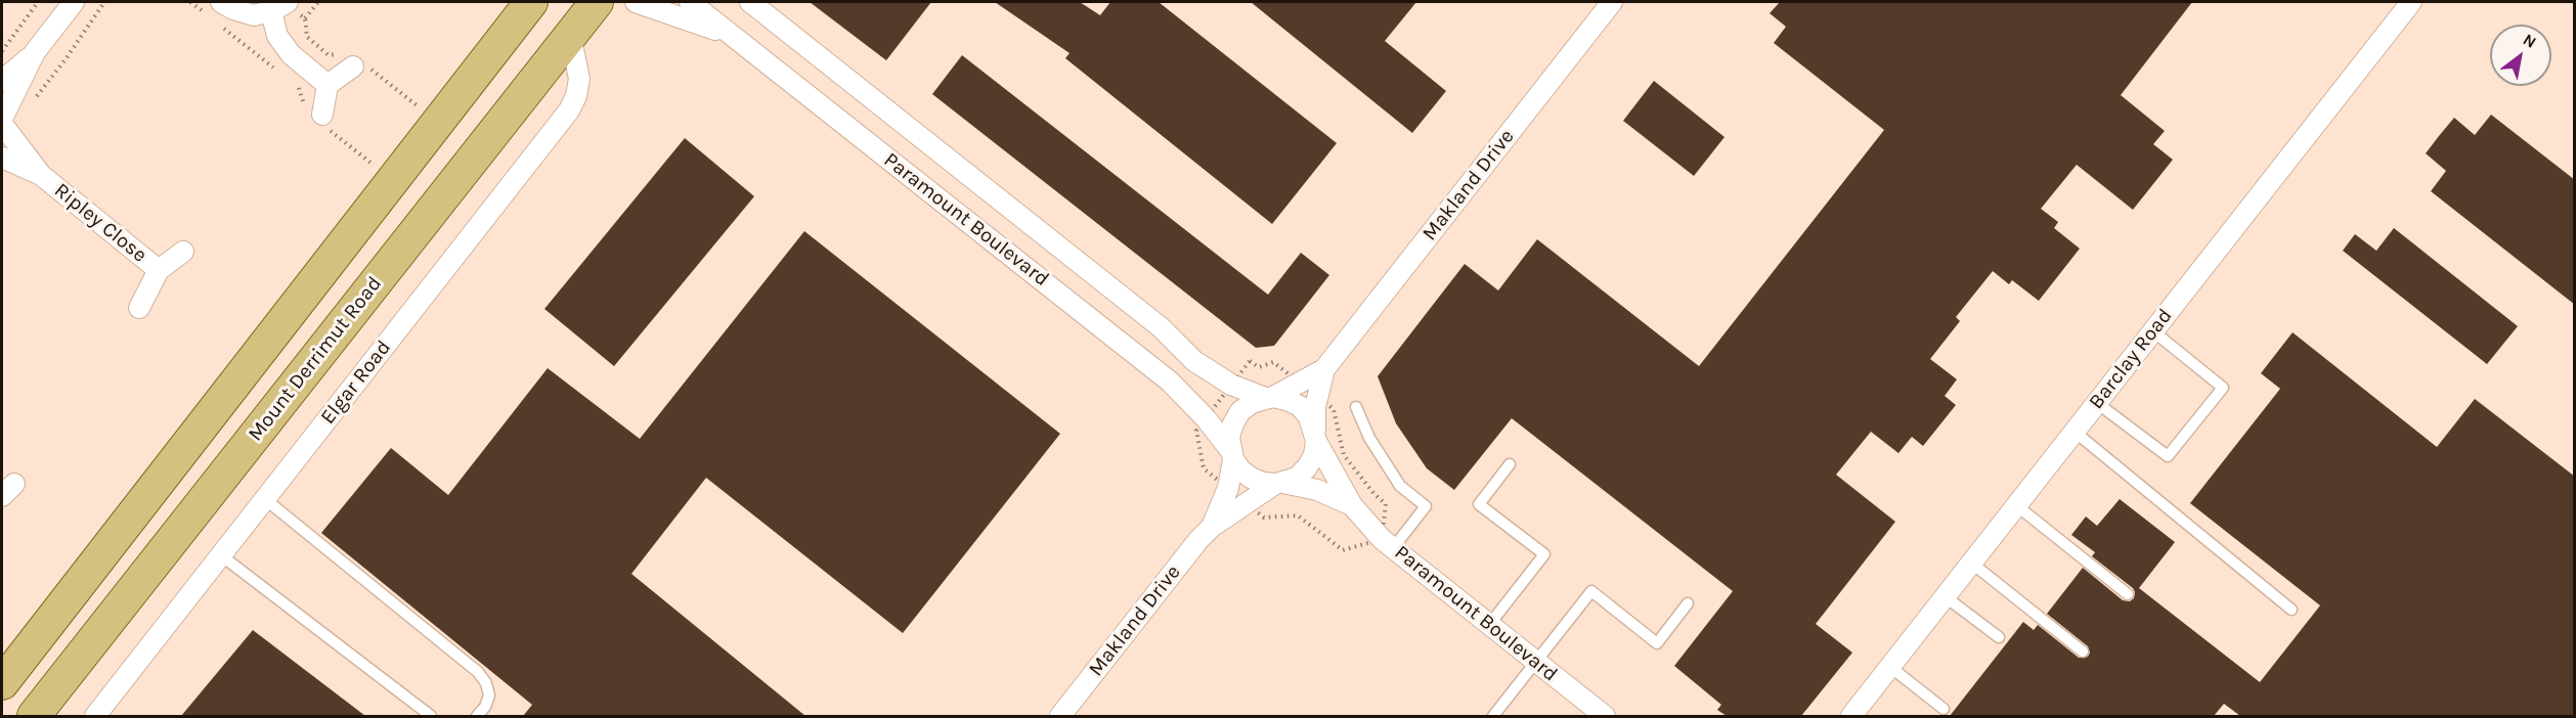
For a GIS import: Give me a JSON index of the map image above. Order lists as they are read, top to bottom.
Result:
{
  "streets": {
    "main road": ["Mount Derrimut Road"],
    "street": [
      "Makland Drive",
      "Paramount Boulevard",
      "Ripley Close",
      "Barclay Road",
      "Elgar Road"
    ]
  },
  "crossings": [
    ["Makland Drive", "Paramount Boulevard"],
    ["Mount Derrimut Road", "Elgar Road"]
  ],
  "north": "top right"
}
